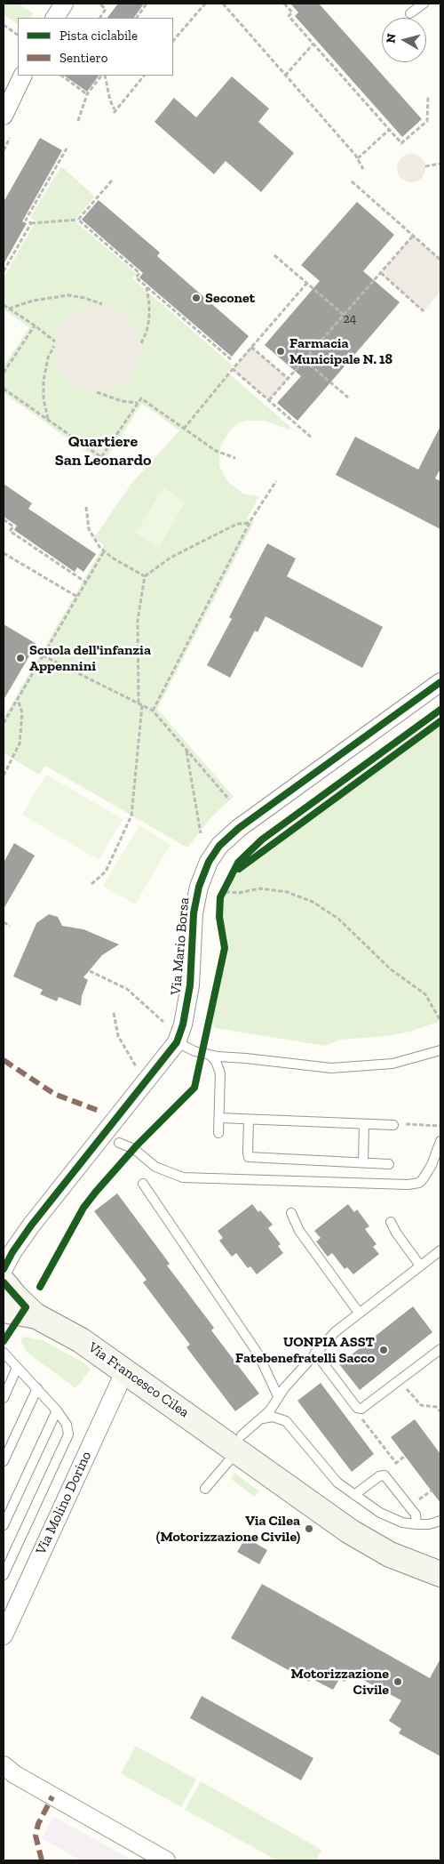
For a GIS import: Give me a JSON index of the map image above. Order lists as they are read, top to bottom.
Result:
{
  "streets": {
    "street": ["Via Mario Borsa", "Via Francesco Cilea", "Via Molino Dorino"]
  },
  "crossings": [
    ["Via Francesco Cilea", "Via Molino Dorino"]
  ],
  "districts": ["Quartiere San Leonardo"],
  "places": [
    "Seconet",
    "Farmacia Municipale N. 18",
    "Scuola dell'infanzia Appennini",
    "UONPIA ASST Fatebenefratelli Sacco",
    "Via Cilea (Motorizzazione Civile)",
    "Motorizzazione Civile"
  ],
  "house_numbers": ["24"],
  "legend": ["Pista ciclabile", "Sentiero"],
  "north": "left"
}
